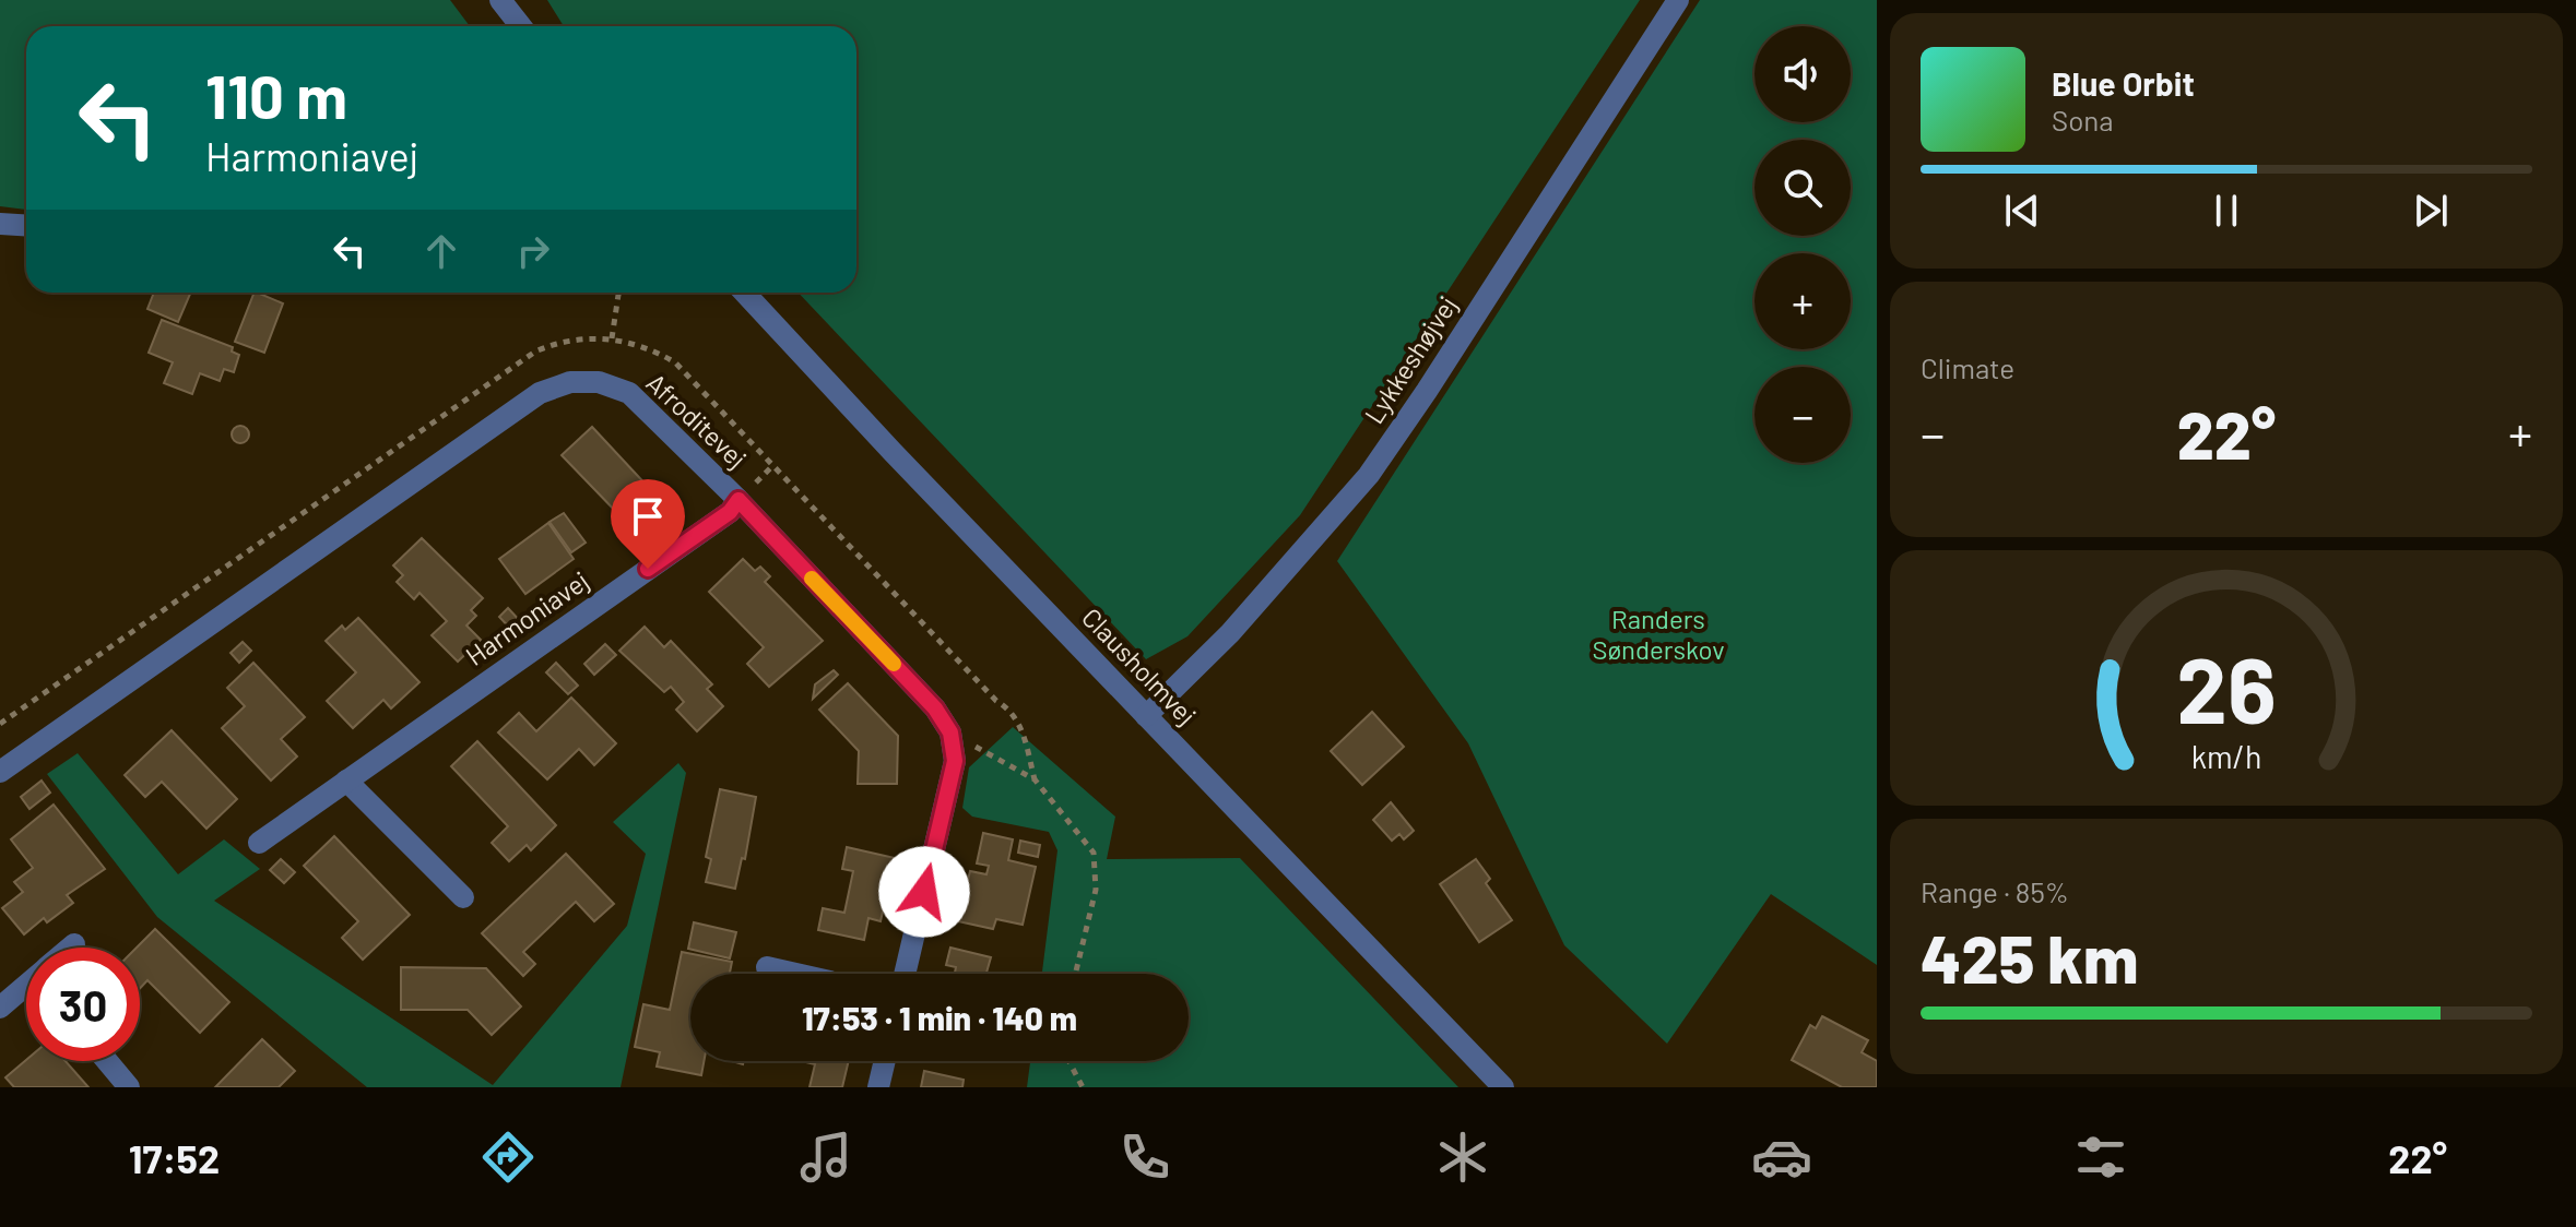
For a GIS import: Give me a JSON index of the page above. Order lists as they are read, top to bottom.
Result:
{
  "streets": {
    "street": [
      "Lykkeshøjvej",
      "Afroditevej",
      "Harmoniavej",
      "Clausholmvej"
    ]
  },
  "crossings": [
    ["Lykkeshøjvej", "Clausholmvej"],
    ["Afroditevej", "Harmoniavej"]
  ],
  "parks": ["Randers Sønderskov"],
  "page": {
    "map_buttons": ["+", "−"],
    "turn": ["110 m", "Harmoniavej"],
    "song": ["Blue Orbit", "Sona"],
    "tile": [
      "Climate",
      ["Range · 85%", "425 km"]
    ],
    "heat": ["−", "22°", "+"],
    "limit": "30",
    "trip": "17:53 · 1 min · 140 m",
    "tabs": ["17:52", "22°"],
    "gauge": ["26", "km/h"]
  }
}
